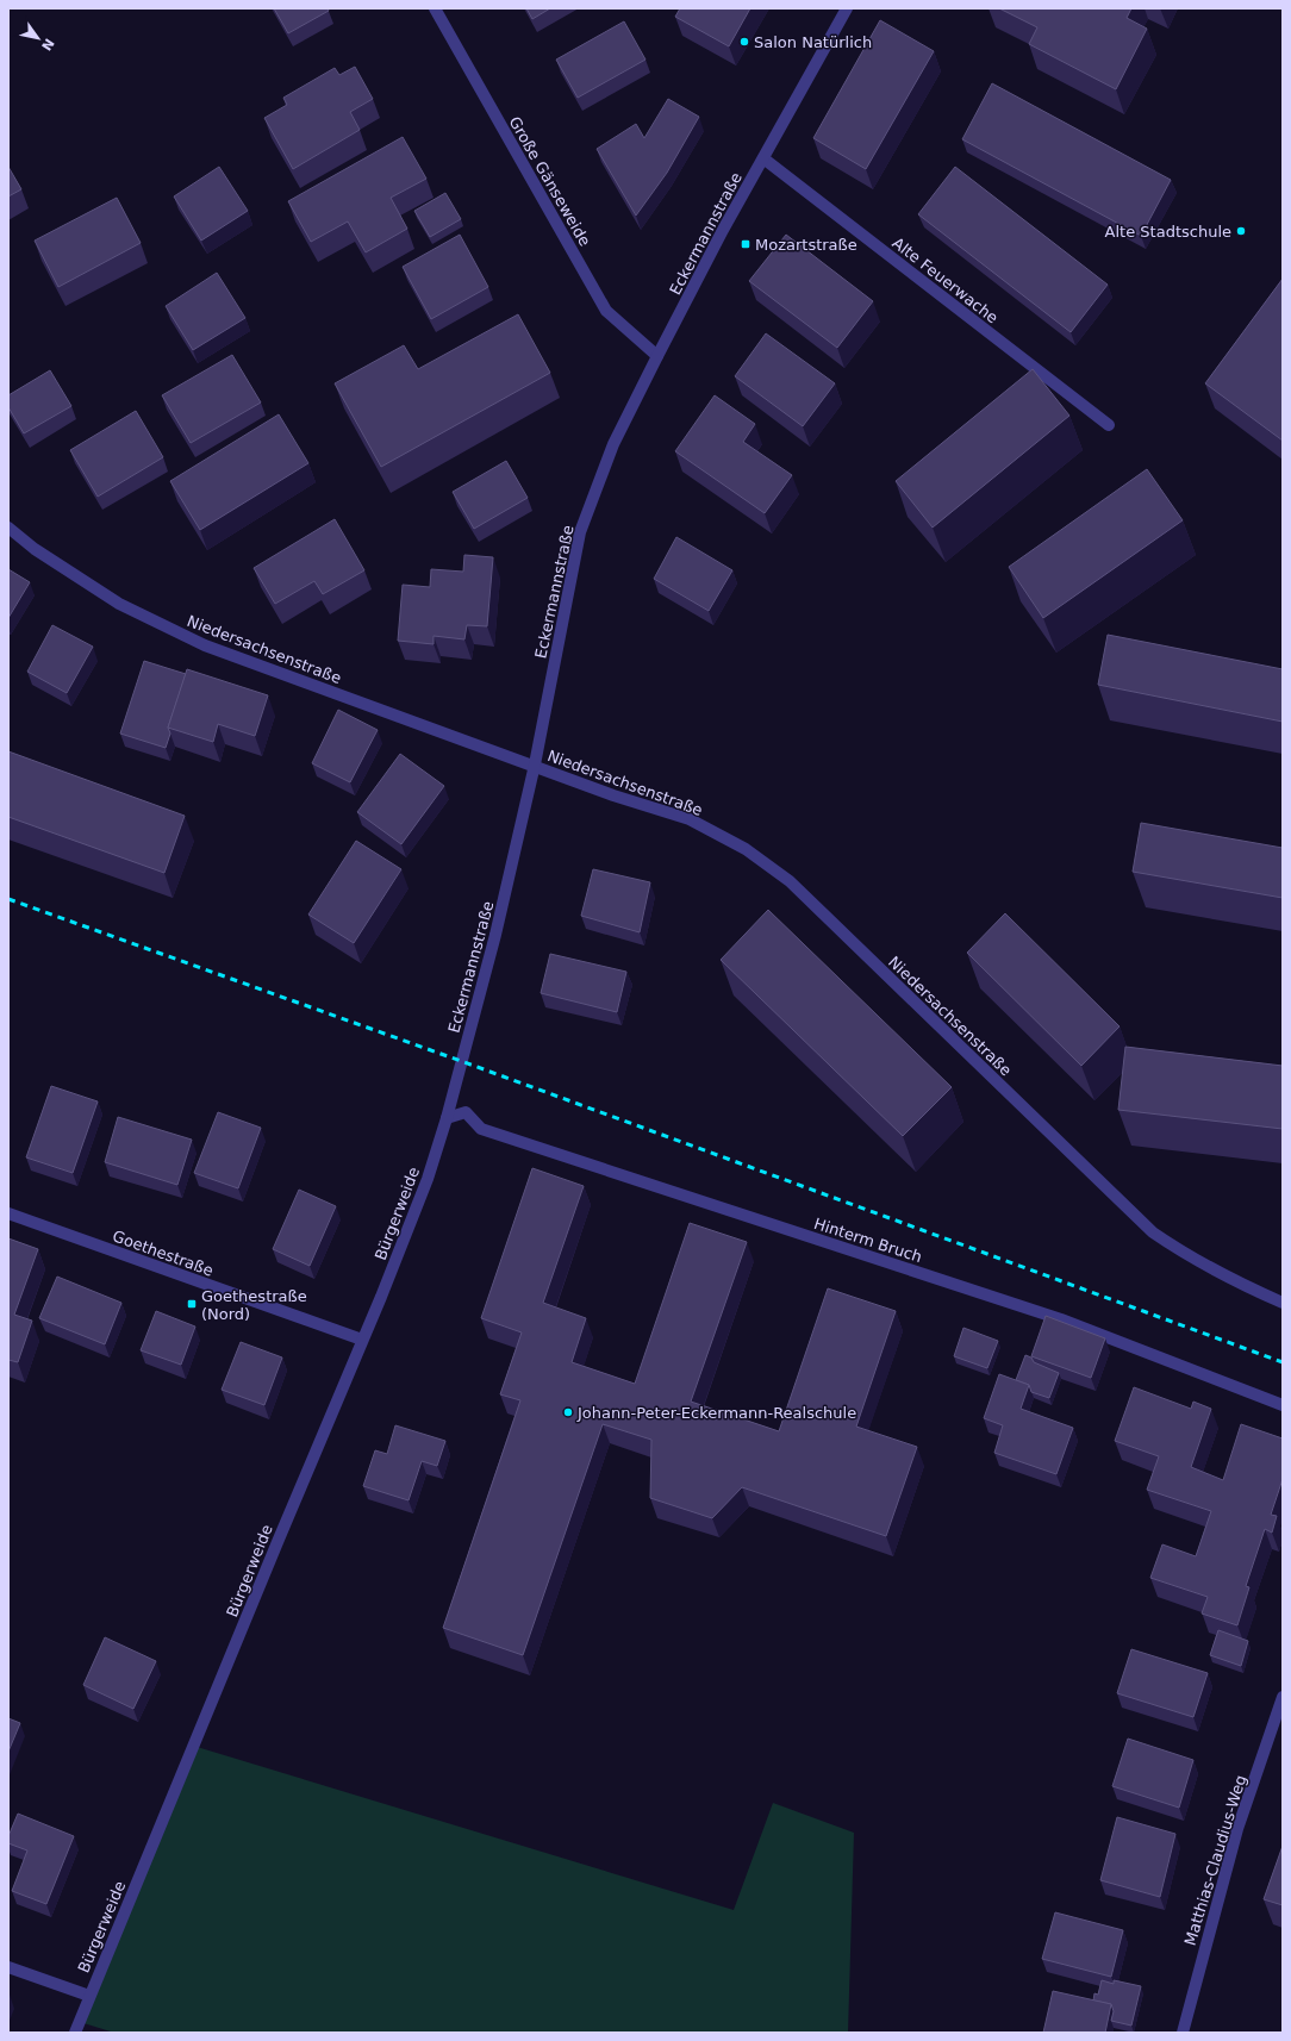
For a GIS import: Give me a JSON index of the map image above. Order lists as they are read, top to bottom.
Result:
{
  "streets": {
    "street": [
      "Große Gänseweide",
      "Eckermannstraße",
      "Alte Feuerwache",
      "Niedersachsenstraße",
      "Bürgerweide",
      "Hinterm Bruch",
      "Goethestraße",
      "Matthias-Claudius-Weg"
    ]
  },
  "crossings": [
    ["Große Gänseweide", "Eckermannstraße"],
    ["Eckermannstraße", "Alte Feuerwache"],
    ["Eckermannstraße", "Niedersachsenstraße"],
    ["Eckermannstraße", "Bürgerweide"],
    ["Eckermannstraße", "Hinterm Bruch"],
    ["Bürgerweide", "Hinterm Bruch"],
    ["Bürgerweide", "Goethestraße"]
  ],
  "places": {
    "other": ["Salon Natürlich", "Alte Stadtschule", "Johann-Peter-Eckermann-Realschule"],
    "transit": ["Mozartstraße", "Goethestraße (Nord)"]
  },
  "north": "bottom right"
}
